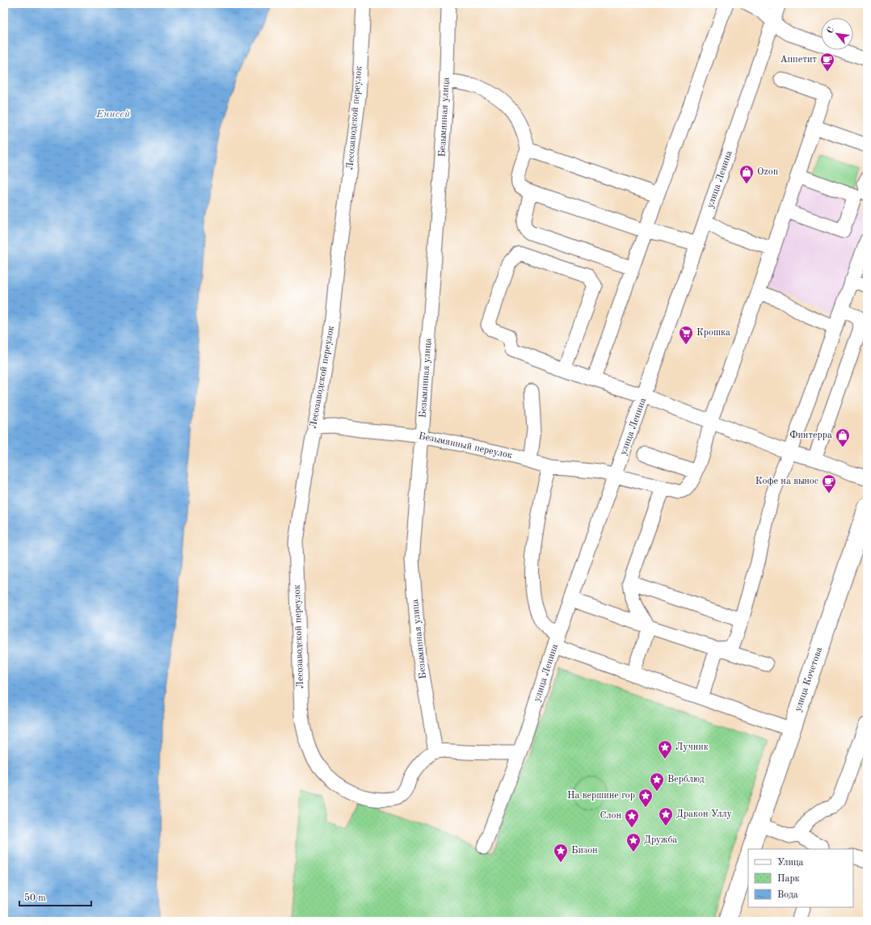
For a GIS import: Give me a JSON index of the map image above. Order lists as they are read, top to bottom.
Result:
{
  "streets": {
    "main road": ["улица Кочетова"],
    "street": [
      "Безымянная улица",
      "Лесозаводской переулок",
      "улица Ленина",
      "Безымянный переулок"
    ]
  },
  "crossings": [
    ["Безымянная улица", "Лесозаводской переулок"],
    ["Безымянная улица", "Безымянный переулок"],
    ["Лесозаводской переулок", "Безымянный переулок"],
    ["улица Ленина", "Безымянный переулок"]
  ],
  "water": ["Енисей"],
  "places": {
    "cafe": ["Аппетит", "Кофе на вынос"],
    "shop": ["Ozon", "Финтерра"],
    "supermarket": ["Крошка"],
    "place": [
      "Лучник",
      "Верблюд",
      "На вершине гор",
      "Дракон Уллу",
      "Слон",
      "Дружба",
      "Бизон"
    ]
  },
  "legend": ["Улица", "Парк", "Вода"],
  "scale_bar": "50 m",
  "north": "top left"
}
